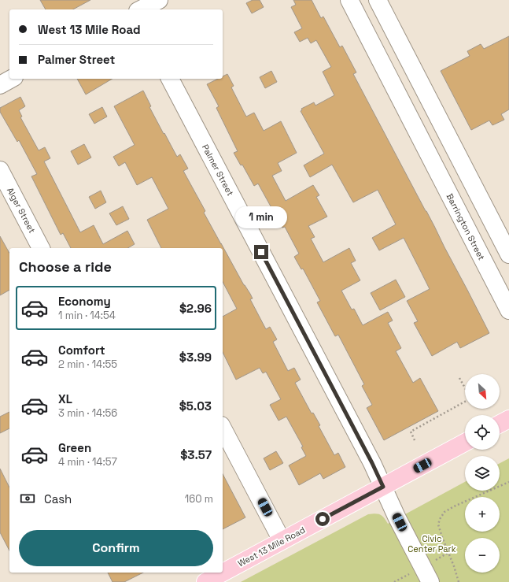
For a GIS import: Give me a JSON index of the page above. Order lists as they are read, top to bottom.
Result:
{
  "streets": {
    "main road": ["West 13 Mile Road"],
    "street": ["Palmer Street", "Alger Street", "Barrington Street"]
  },
  "crossings": [
    ["Palmer Street", "West 13 Mile Road"]
  ],
  "parks": ["Civic Center Park"],
  "north": "bottom right",
  "page": {
    "banner": ["West 13 Mile Road", "Palmer Street"],
    "bubble": "1 min",
    "heading": "Choose a ride",
    "list": [
      {
        "name": "Economy",
        "note": "1 min · 14:54",
        "value": "$2.96"
      },
      {
        "name": "Comfort",
        "note": "2 min · 14:55",
        "value": "$3.99"
      },
      {
        "name": "XL",
        "note": "3 min · 14:56",
        "value": "$5.03"
      },
      {
        "name": "Green",
        "note": "4 min · 14:57",
        "value": "$3.57"
      }
    ],
    "map_buttons": ["+", "−"],
    "pay": ["Cash", "160 m"],
    "buttons": "Confirm"
  }
}
